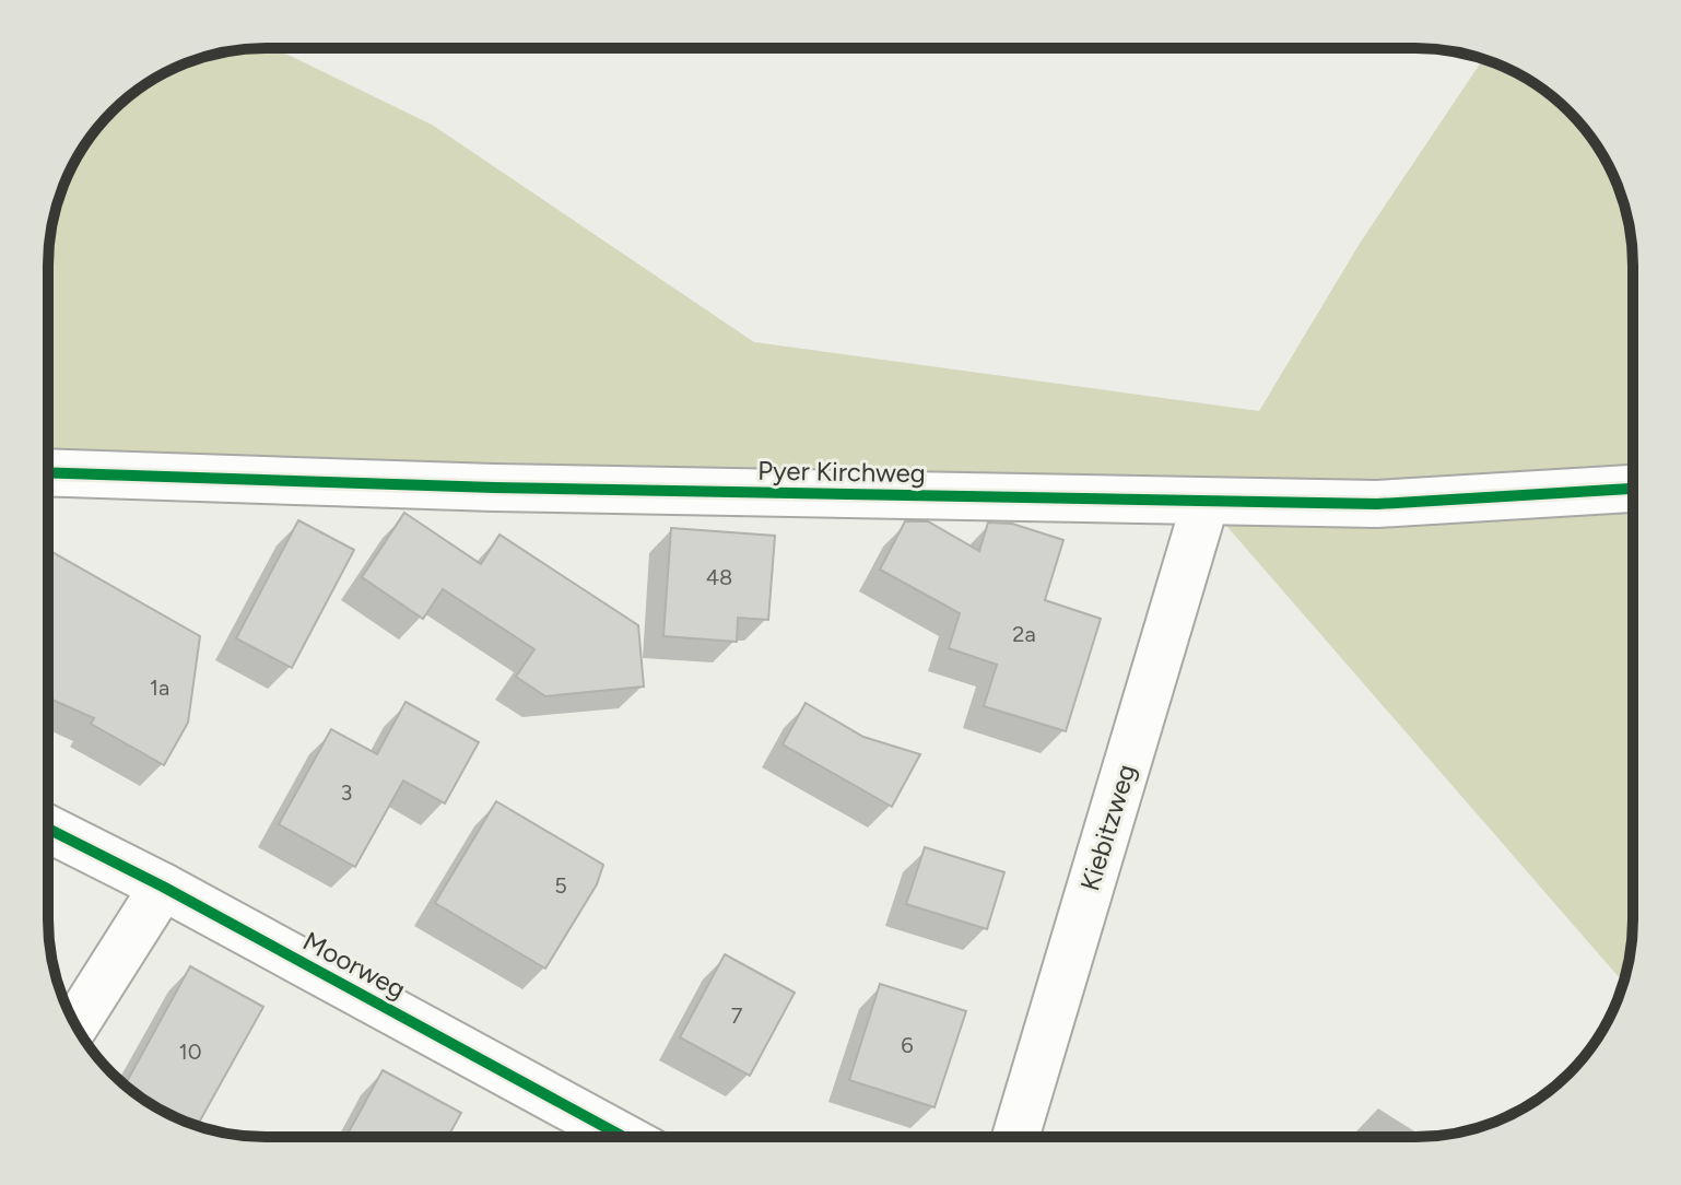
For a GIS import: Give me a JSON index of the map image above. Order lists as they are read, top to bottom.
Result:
{
  "streets": {
    "street": ["Pyer Kirchweg", "Kiebitzweg", "Moorweg"]
  },
  "crossings": [
    ["Pyer Kirchweg", "Kiebitzweg"]
  ],
  "house_numbers": [
    "48",
    "2a",
    "1a",
    "3",
    "5",
    "7",
    "6",
    "10"
  ]
}
